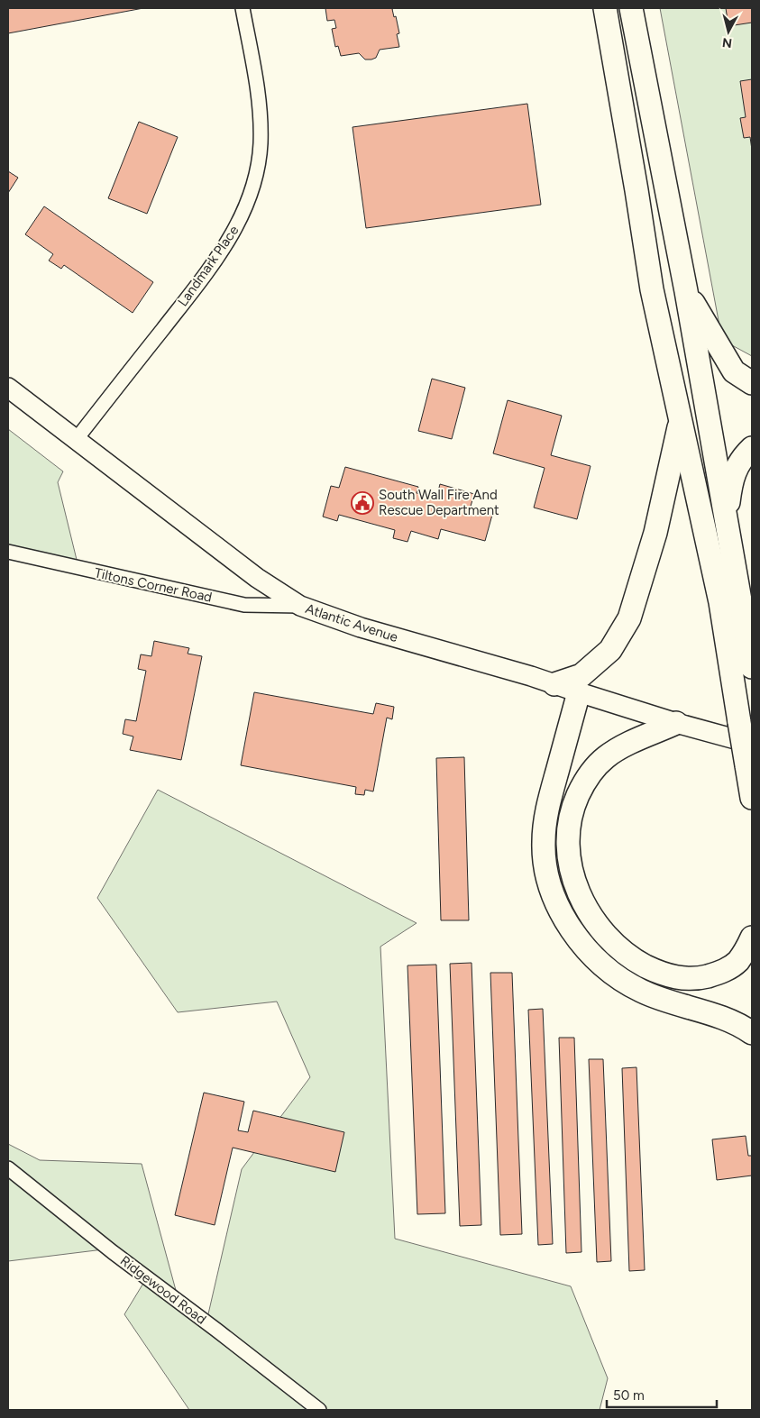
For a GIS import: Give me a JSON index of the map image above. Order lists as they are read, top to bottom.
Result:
{
  "streets": {
    "main road": ["Atlantic Avenue"],
    "street": ["Landmark Place", "Tiltons Corner Road", "Ridgewood Road"]
  },
  "crossings": [
    ["Landmark Place", "Atlantic Avenue"],
    ["Tiltons Corner Road", "Atlantic Avenue"]
  ],
  "places": {
    "public building": ["South Wall Fire And Rescue Department"]
  },
  "scale_bar": "50 m",
  "north": "bottom"
}
